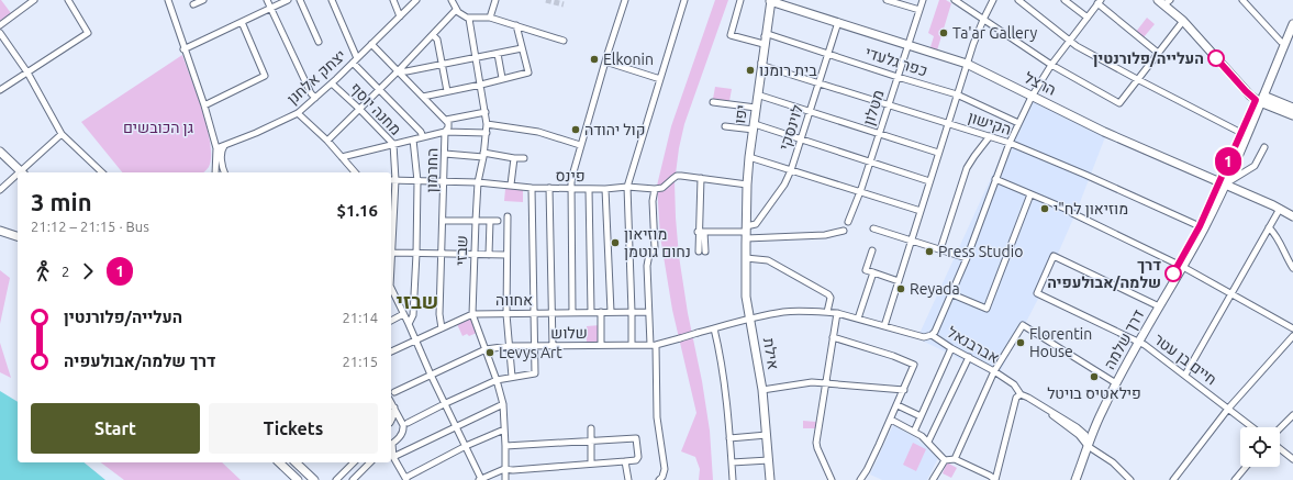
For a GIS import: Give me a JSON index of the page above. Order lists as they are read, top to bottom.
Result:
{
  "streets": {
    "street": [
      "כפר גלעדי",
      "יצחק אלחנן",
      "הרצל",
      "מטלון",
      "מחנה יוסף",
      "יפו",
      "הקישון",
      "לוינסקי",
      "החרמון",
      "פינס",
      "שבזי",
      "אחווה",
      "שלוש",
      "דרך שלמה",
      "אברבנאל",
      "אילת",
      "חיים בן עטר"
    ]
  },
  "crossings": [
    ["כפר גלעדי", "מטלון"],
    ["כפר גלעדי", "יפו"],
    ["כפר גלעדי", "לוינסקי"],
    ["יצחק אלחנן", "מחנה יוסף"],
    ["הרצל", "מטלון"],
    ["הרצל", "יפו"],
    ["הרצל", "לוינסקי"],
    ["הרצל", "דרך שלמה"],
    ["מטלון", "הקישון"],
    ["מחנה יוסף", "פינס"],
    ["יפו", "הקישון"],
    ["יפו", "לוינסקי"],
    ["יפו", "אילת"],
    ["הקישון", "לוינסקי"],
    ["הקישון", "דרך שלמה"],
    ["לוינסקי", "אילת"],
    ["החרמון", "פינס"],
    ["החרמון", "אחווה"],
    ["פינס", "שבזי"],
    ["שבזי", "אחווה"],
    ["שבזי", "שלוש"],
    ["שלוש", "אברבנאל"],
    ["שלוש", "אילת"],
    ["דרך שלמה", "אברבנאל"],
    ["דרך שלמה", "חיים בן עטר"],
    ["אברבנאל", "אילת"]
  ],
  "districts": ["שבזי"],
  "parks": ["גן הכובשים"],
  "places": [
    "Ta'ar Gallery",
    "העלייה/פלורנטין",
    "Elkonin",
    "בית רומנו",
    "קול יהודה",
    "מוזיאון לח\"י",
    "מוזיאון נחום גוטמן",
    "Press Studio",
    "דרך שלמה/אבולעפיה",
    "Reyada",
    "Florentin House",
    "Levys Art",
    "פילאטיס בויטל"
  ],
  "lines": ["bus line 1"],
  "page": {
    "on_map": "1",
    "heading": ["3 min", "21:12 – 21:15 · Bus", "$1.16"],
    "legs": ["2", "1"],
    "list": [
      {
        "name": "העלייה/פלורנטין",
        "value": "21:14"
      },
      {
        "name": "דרך שלמה/אבולעפיה",
        "value": "21:15"
      }
    ],
    "buttons": ["Start", "Tickets"]
  }
}
